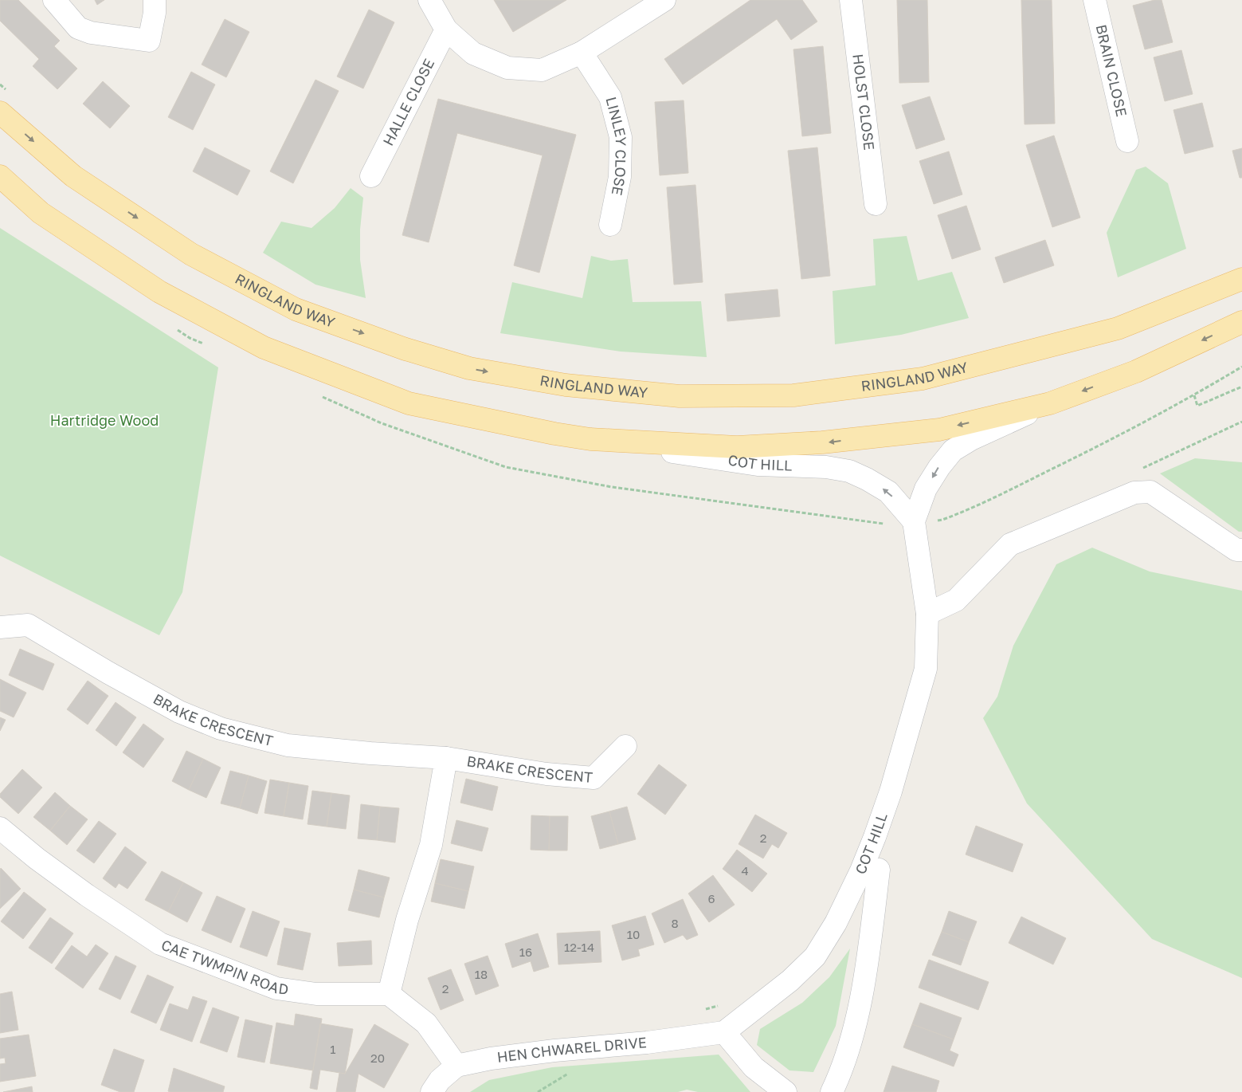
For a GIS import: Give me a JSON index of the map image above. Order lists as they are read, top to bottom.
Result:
{
  "streets": {
    "main road": ["RINGLAND WAY"],
    "street": [
      "BRAIN CLOSE",
      "HOLST CLOSE",
      "HALLE CLOSE",
      "LINLEY CLOSE",
      "COT HILL",
      "BRAKE CRESCENT",
      "CAE TWMPIN ROAD",
      "HEN CHWAREL DRIVE"
    ]
  },
  "crossings": [
    ["COT HILL", "HEN CHWAREL DRIVE"],
    ["BRAKE CRESCENT", "CAE TWMPIN ROAD"]
  ],
  "parks": ["Hartridge Wood"],
  "house_numbers": [
    "2",
    "4",
    "6",
    "8",
    "10",
    "12-14",
    "16",
    "18",
    "2",
    "1",
    "20"
  ]
}
